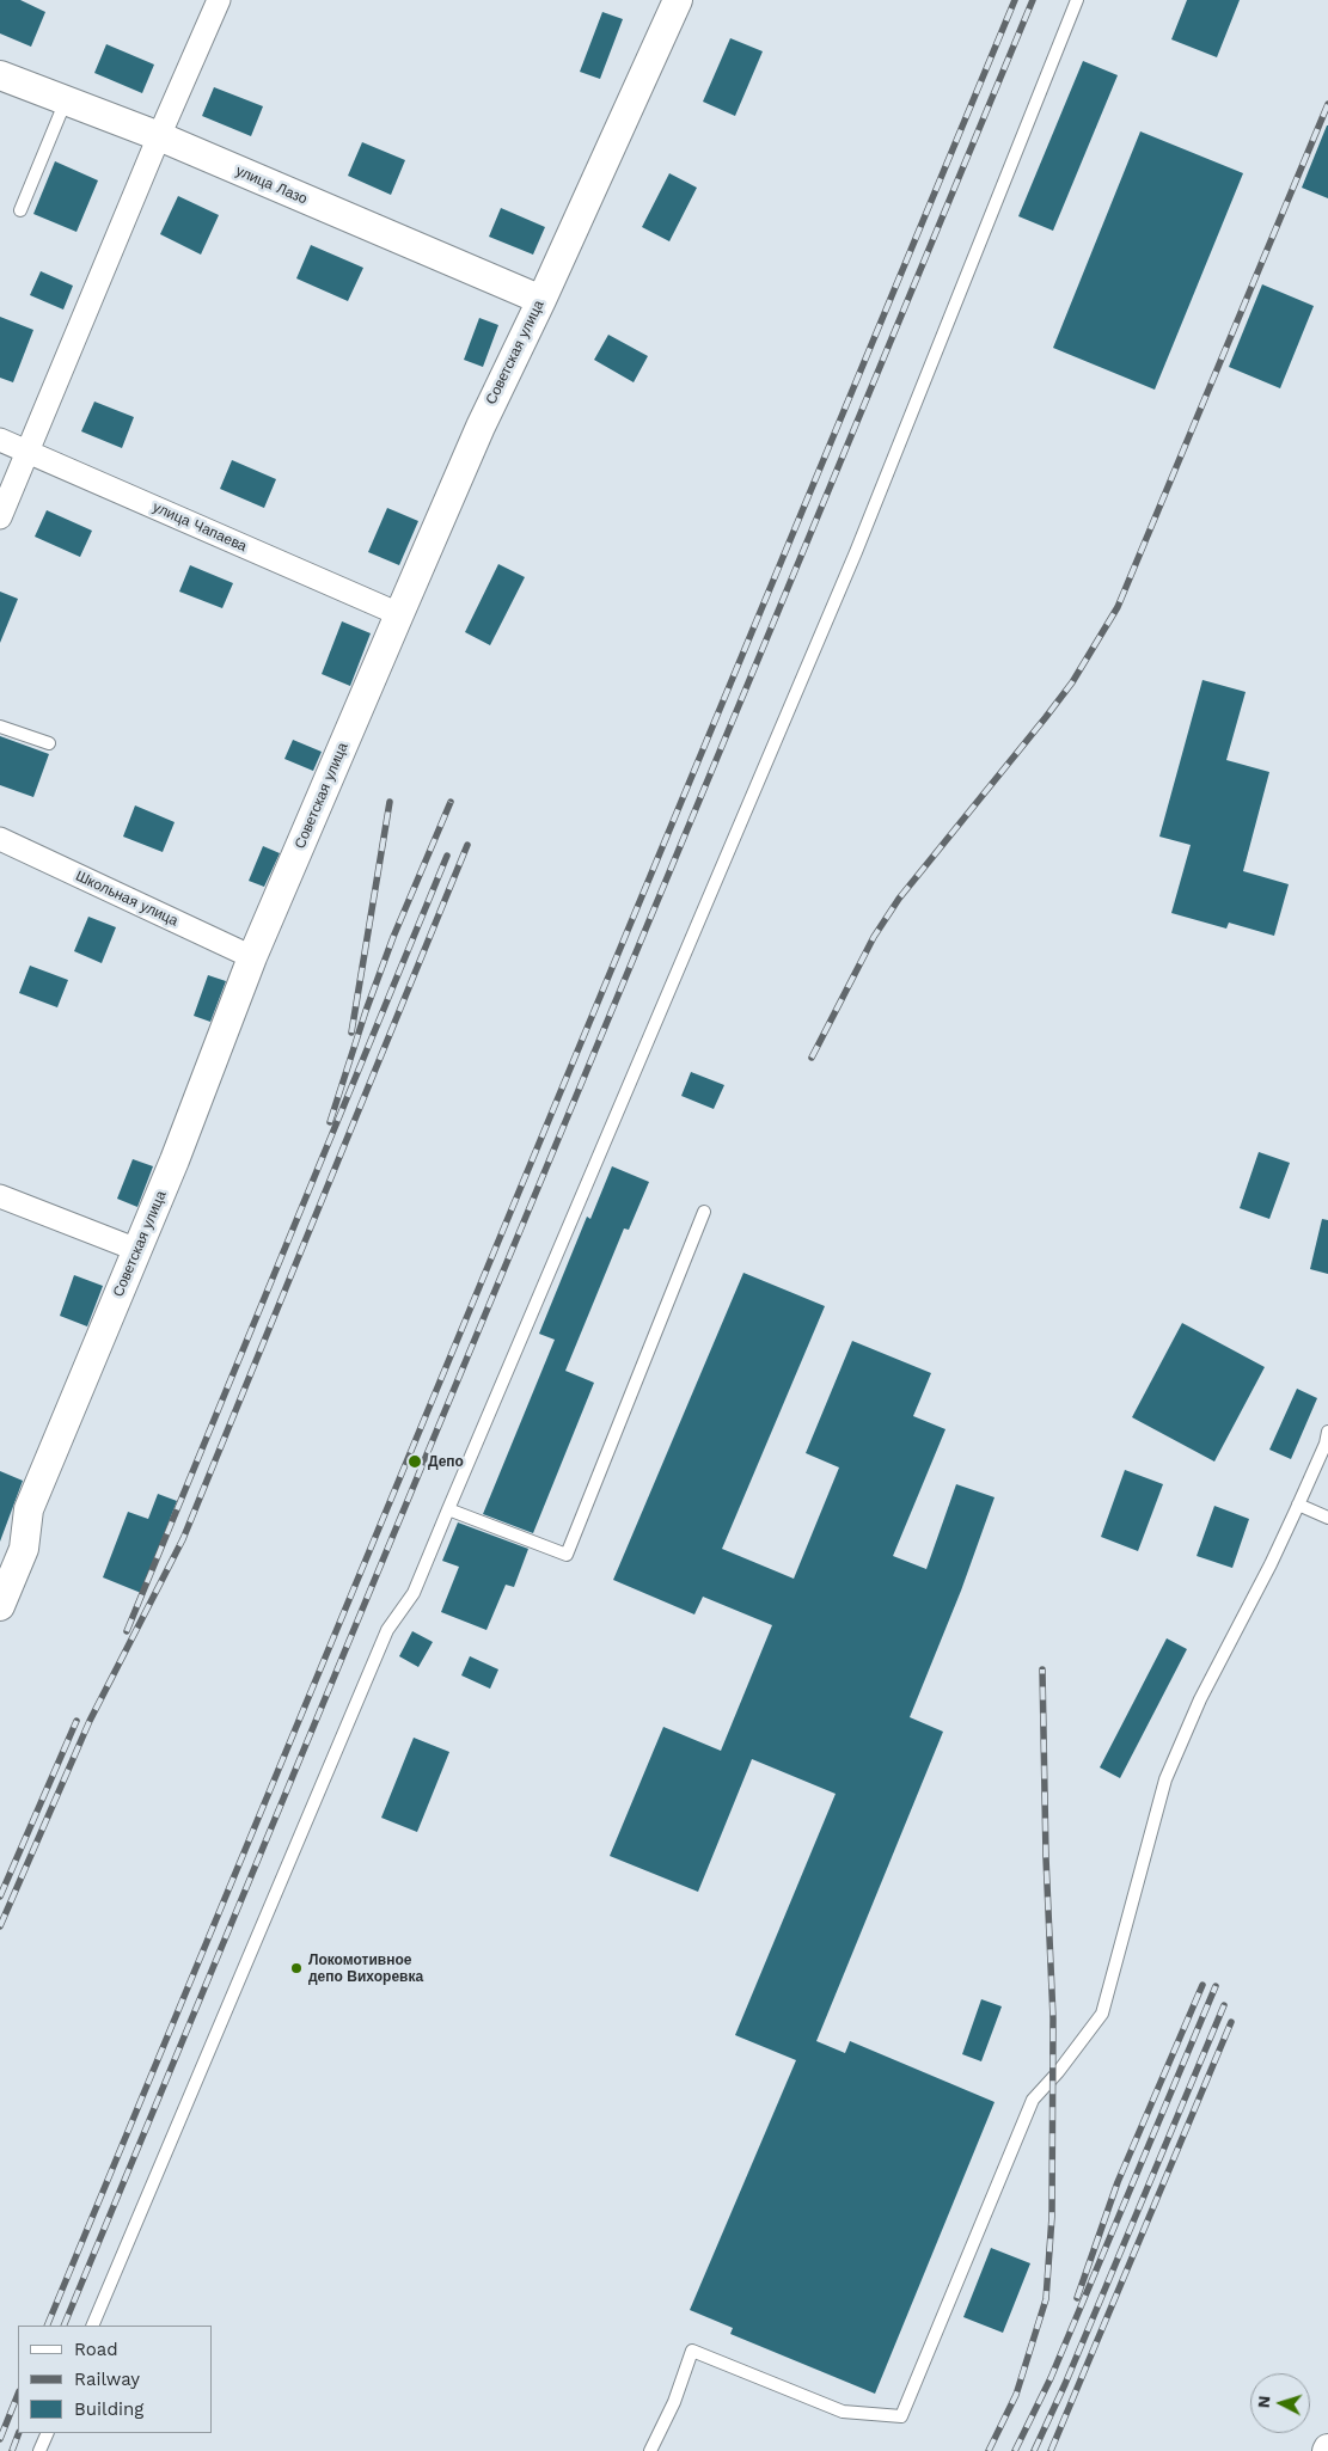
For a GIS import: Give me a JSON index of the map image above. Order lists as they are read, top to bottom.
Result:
{
  "streets": {
    "street": [
      "улица Лазо",
      "Советская улица",
      "улица Чапаева",
      "Школьная улица"
    ]
  },
  "crossings": [
    ["улица Лазо", "Советская улица"],
    ["Советская улица", "улица Чапаева"],
    ["Советская улица", "Школьная улица"]
  ],
  "places": ["Депо", "Локомотивное депо Вихоревка"],
  "legend": ["Road", "Railway", "Building"],
  "north": "left"
}
